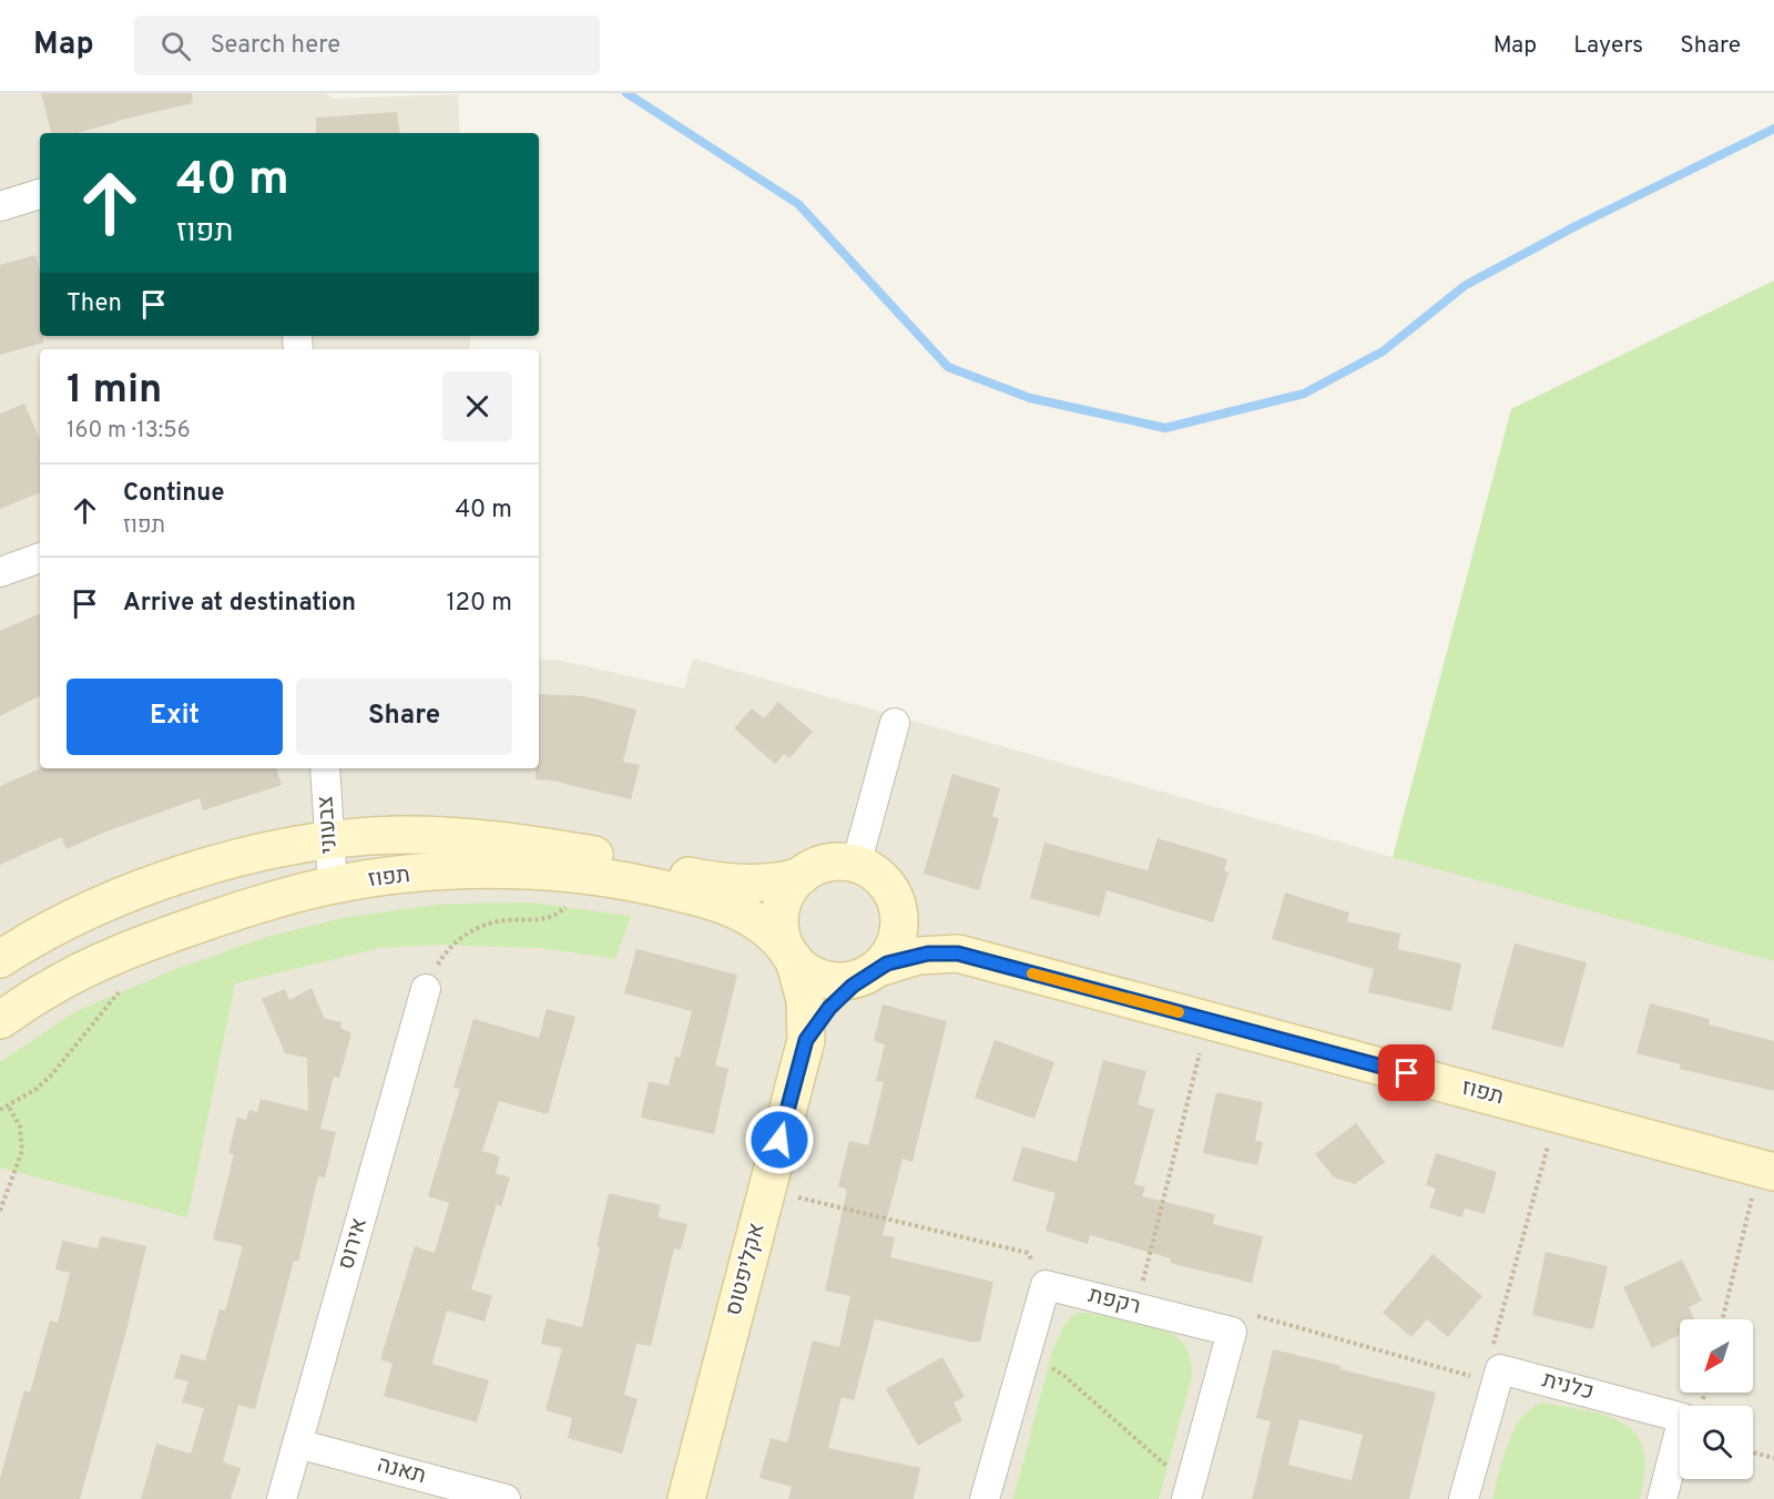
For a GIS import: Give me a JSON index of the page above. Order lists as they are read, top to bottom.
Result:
{
  "streets": {
    "street": [
      "צבעוני",
      "תפוז",
      "אירוס",
      "אקליפטוס",
      "רקפת",
      "כלנית",
      "תאנה"
    ]
  },
  "crossings": [
    ["צבעוני", "תפוז"],
    ["תפוז", "אקליפטוס"],
    ["אירוס", "תאנה"]
  ],
  "north": "bottom left",
  "page": {
    "header": "Map",
    "search": "Search here",
    "nav": ["Map", "Layers", "Share"],
    "turn": ["40 m", "תפוז"],
    "then": "Then",
    "heading": ["1 min", "160 m · 13:56"],
    "list": [
      {
        "name": "Continue",
        "note": "תפוז",
        "value": "40 m"
      },
      {
        "name": "Arrive at destination",
        "value": "120 m"
      }
    ],
    "buttons": ["Exit", "Share"]
  }
}
